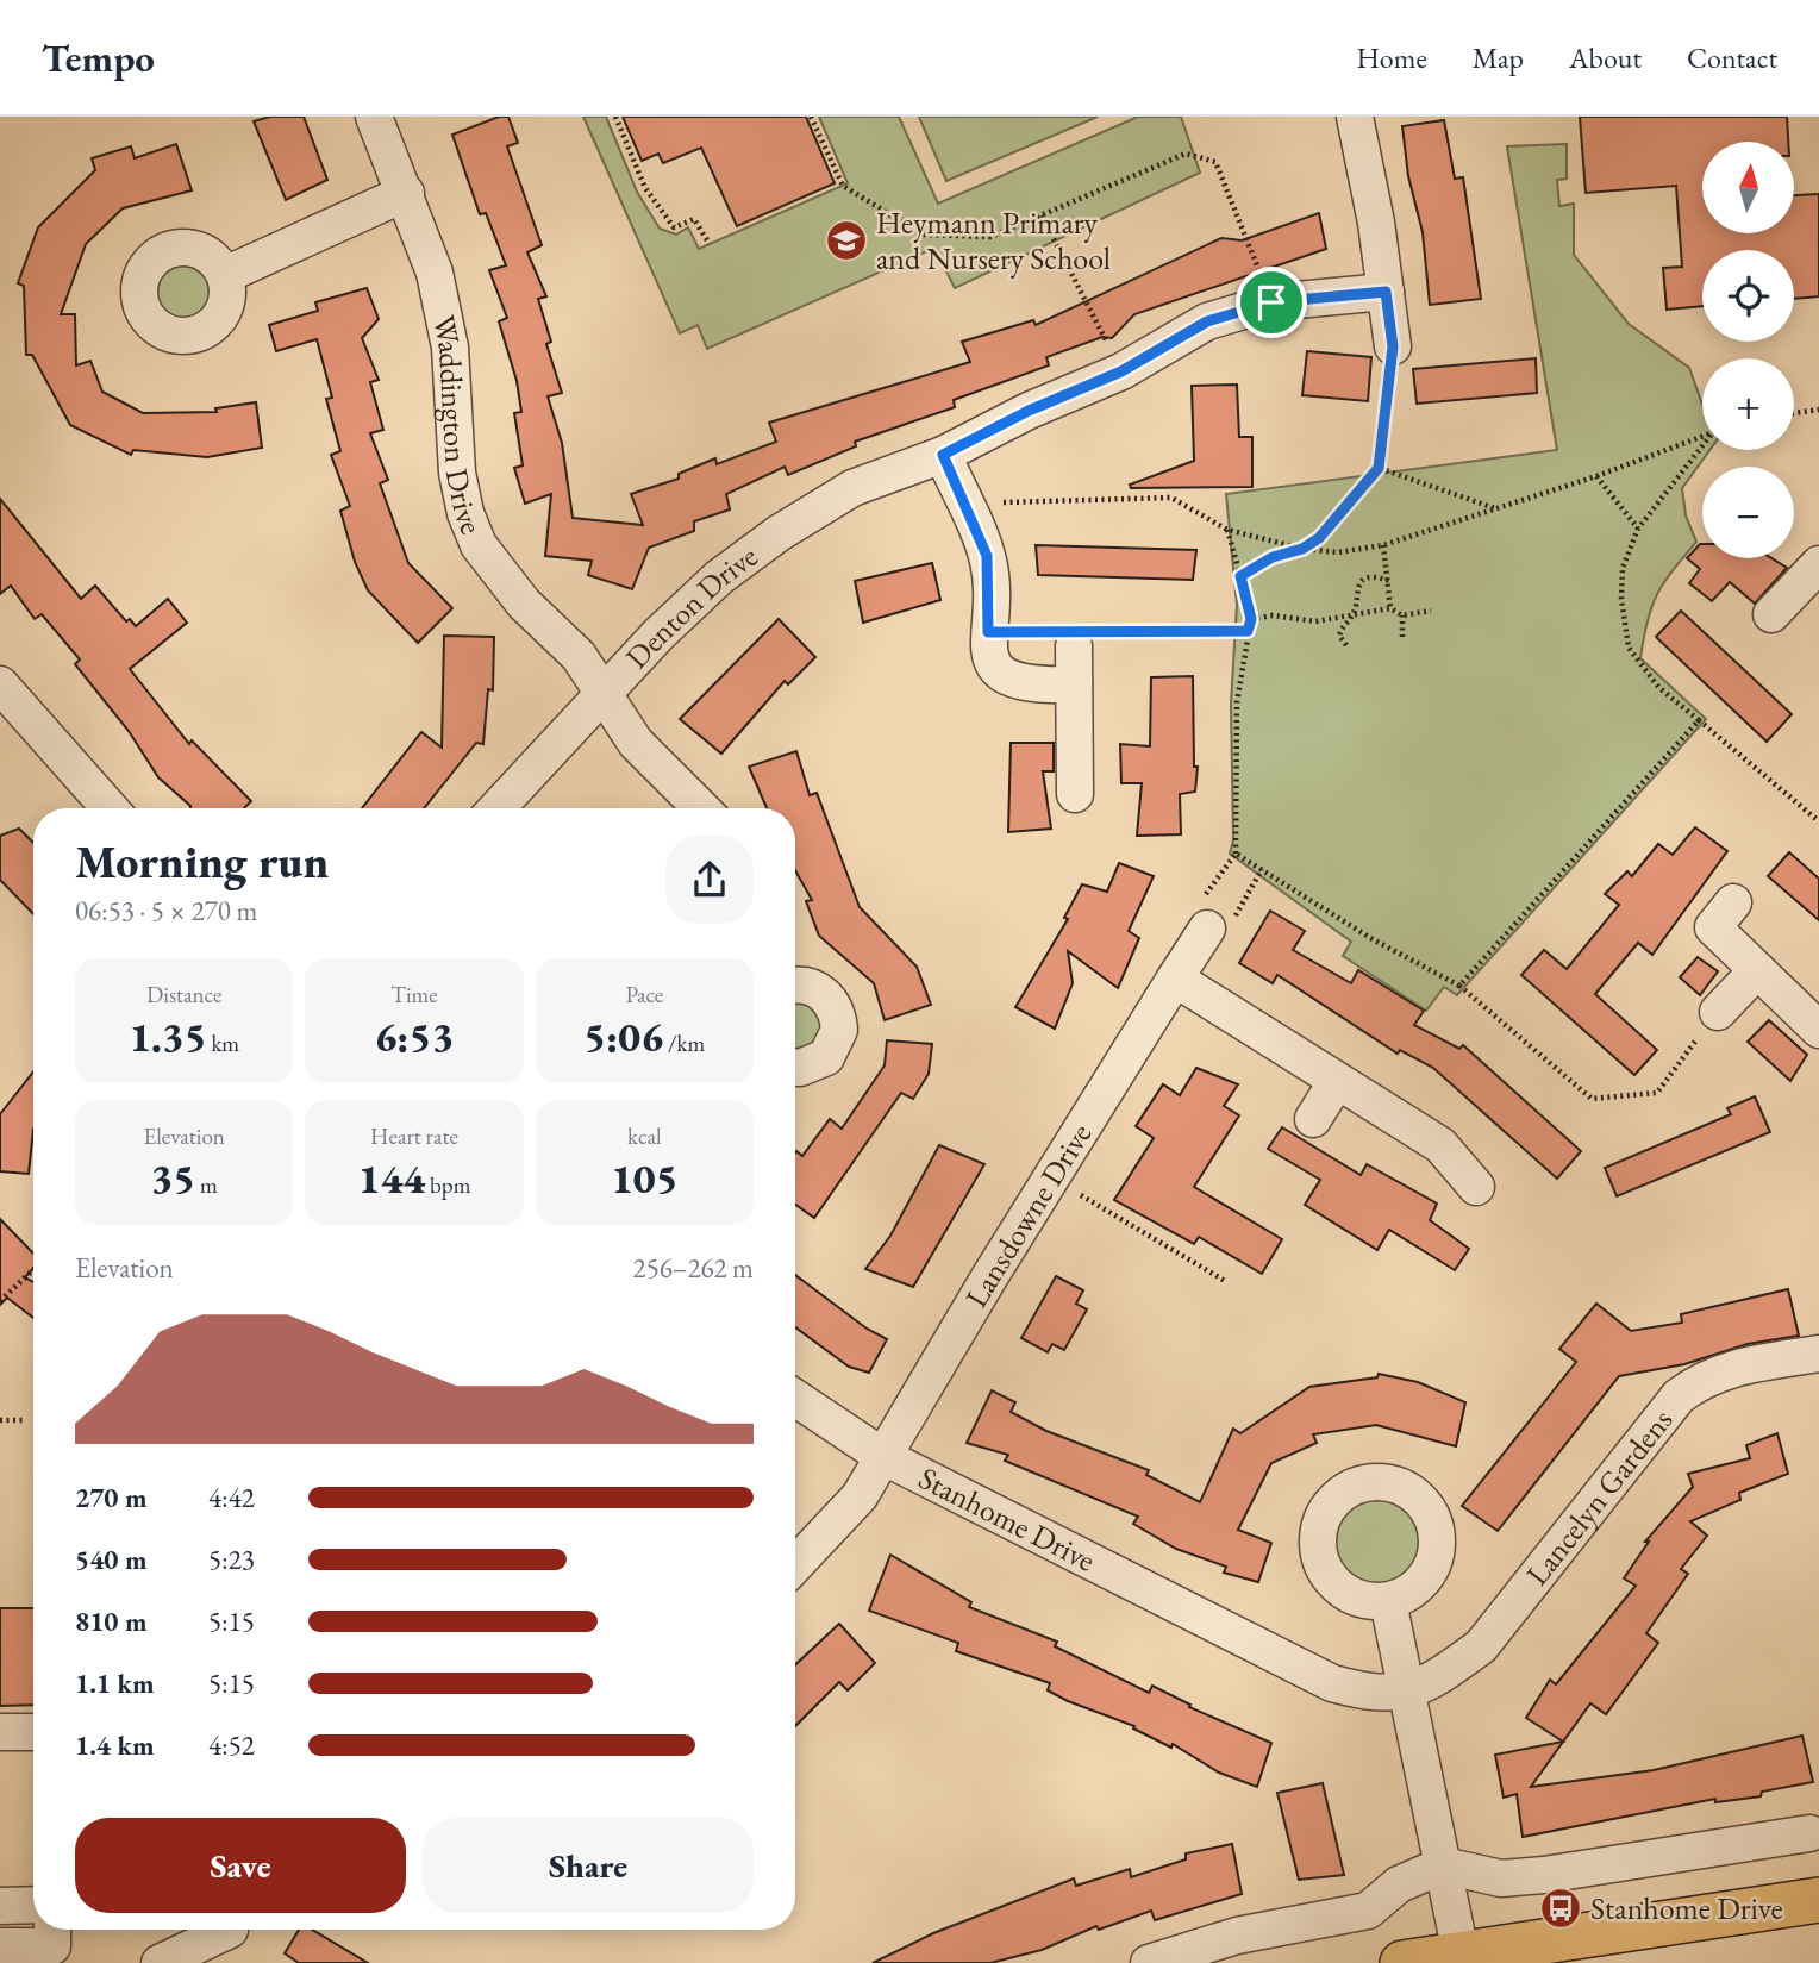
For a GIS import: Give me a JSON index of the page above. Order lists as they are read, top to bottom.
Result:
{
  "streets": {
    "street": [
      "Waddington Drive",
      "Denton Drive",
      "Lansdowne Drive",
      "Lancelyn Gardens",
      "Stanhome Drive"
    ]
  },
  "crossings": [
    ["Waddington Drive", "Denton Drive"],
    ["Lansdowne Drive", "Stanhome Drive"],
    ["Lancelyn Gardens", "Stanhome Drive"]
  ],
  "places": {
    "school or university": ["Heymann Primary and Nursery School"],
    "bus stop": ["Stanhome Drive"]
  },
  "north": "top",
  "page": {
    "header": "Tempo",
    "nav": [
      "Home",
      "Map",
      "About",
      "Contact"
    ],
    "map_buttons": ["+", "−"],
    "heading": ["Morning run", "06:53 · 5 × 270 m"],
    "stats": [
      ["Distance", "1.35 km"],
      ["Time", "6:53"],
      ["Pace", "5:06 /km"],
      ["Elevation", "35 m"],
      ["Heart rate", "144 bpm"],
      ["kcal", "105"]
    ],
    "chart": ["Elevation", "256–262 m"],
    "list": [
      {
        "name": "270 m",
        "note": "4:42"
      },
      {
        "name": "540 m",
        "note": "5:23"
      },
      {
        "name": "810 m",
        "note": "5:15"
      },
      {
        "name": "1.1 km",
        "note": "5:15"
      },
      {
        "name": "1.4 km",
        "note": "4:52"
      }
    ],
    "buttons": ["Save", "Share"]
  }
}
